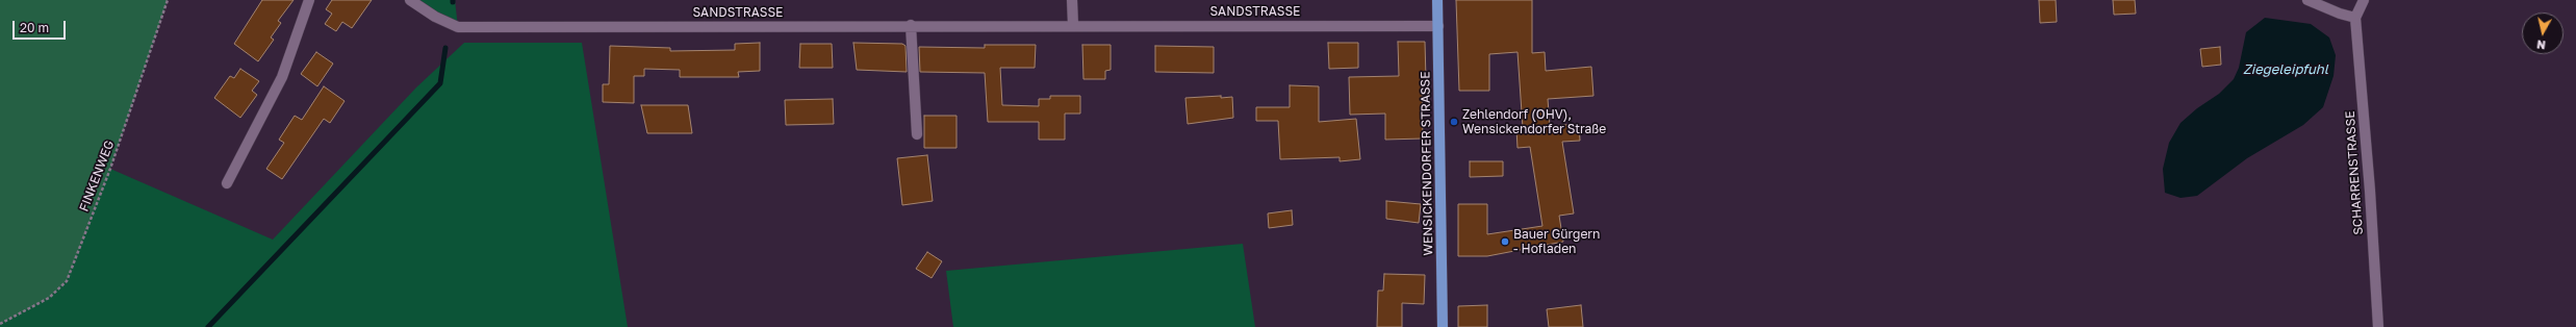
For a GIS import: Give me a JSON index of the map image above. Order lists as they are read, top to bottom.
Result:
{
  "streets": {
    "main road": ["WENSICKENDORFER STRASSE"],
    "street": ["SANDSTRASSE", "SCHARRENSTRASSE"],
    "path": ["FINKENWEG"]
  },
  "crossings": [
    ["SANDSTRASSE", "WENSICKENDORFER STRASSE"]
  ],
  "water": ["Ziegeleipfuhl"],
  "places": ["Zehlendorf (OHV), Wensickendorfer Straße", "Bauer Gürgern - Hofladen"],
  "scale_bar": "20 m",
  "north": "bottom"
}
